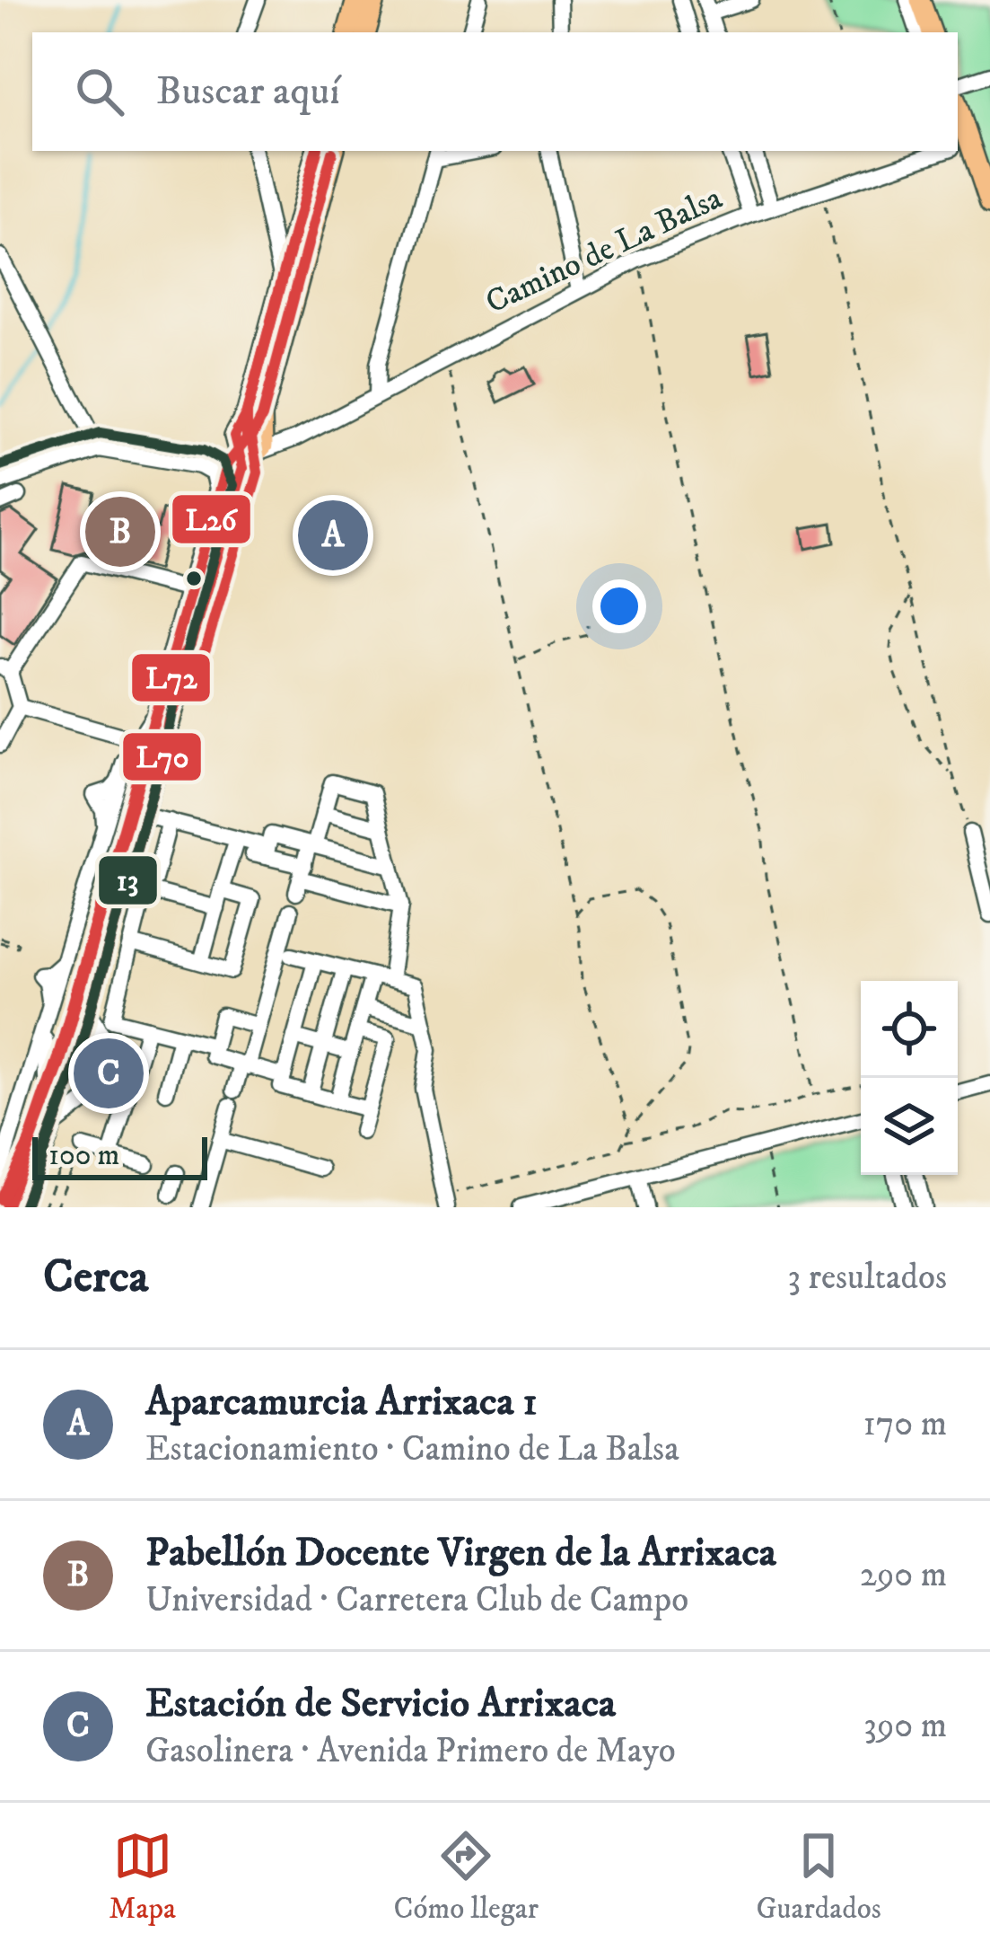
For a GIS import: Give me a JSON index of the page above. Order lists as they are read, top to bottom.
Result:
{
  "streets": {
    "street": ["Camino de La Balsa"]
  },
  "lines": [
    "transit line L72",
    "transit line L26",
    "transit line L70",
    "transit line 13"
  ],
  "scale_bar": "100 m",
  "page": {
    "search": "Buscar aquí",
    "pins": ["B", "A", "C"],
    "scale": "100 m",
    "heading": ["Cerca", "3 resultados"],
    "list": [
      {
        "mark": "A",
        "name": "Aparcamurcia Arrixaca 1",
        "note": "Estacionamiento · Camino de La Balsa",
        "value": "170 m"
      },
      {
        "mark": "B",
        "name": "Pabellón Docente Virgen de la Arrixaca",
        "note": "Universidad · Carretera Club de Campo",
        "value": "290 m"
      },
      {
        "mark": "C",
        "name": "Estación de Servicio Arrixaca",
        "note": "Gasolinera · Avenida Primero de Mayo",
        "value": "390 m"
      }
    ],
    "nav": ["Mapa", "Cómo llegar", "Guardados"]
  }
}
